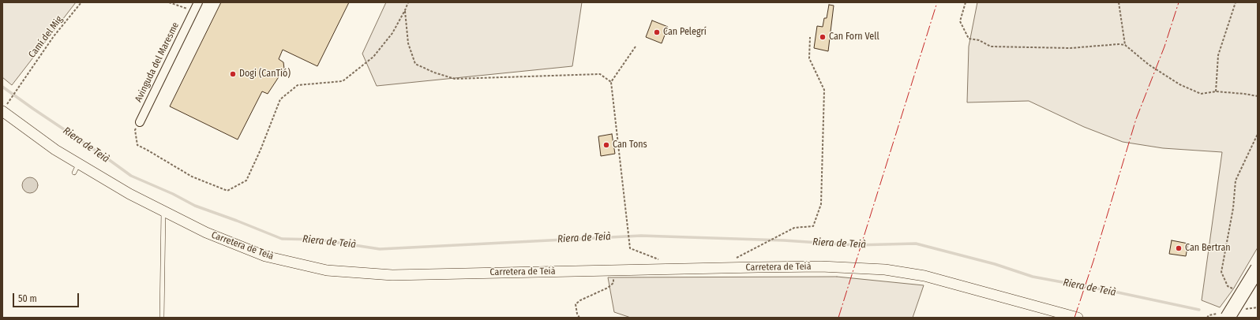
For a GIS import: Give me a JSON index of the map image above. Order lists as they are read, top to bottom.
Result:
{
  "streets": {
    "street": ["Avinguda del Maresme", "Carretera de Teià"],
    "path": ["Camí del Mig"]
  },
  "crossings": [
    ["Camí del Mig", "Carretera de Teià"]
  ],
  "water": ["Riera de Teià"],
  "places": [
    "Can Pelegrí",
    "Can Forn Vell",
    "Dogi (CanTió)",
    "Can Tons",
    "Can Bertran"
  ],
  "scale_bar": "50 m"
}
